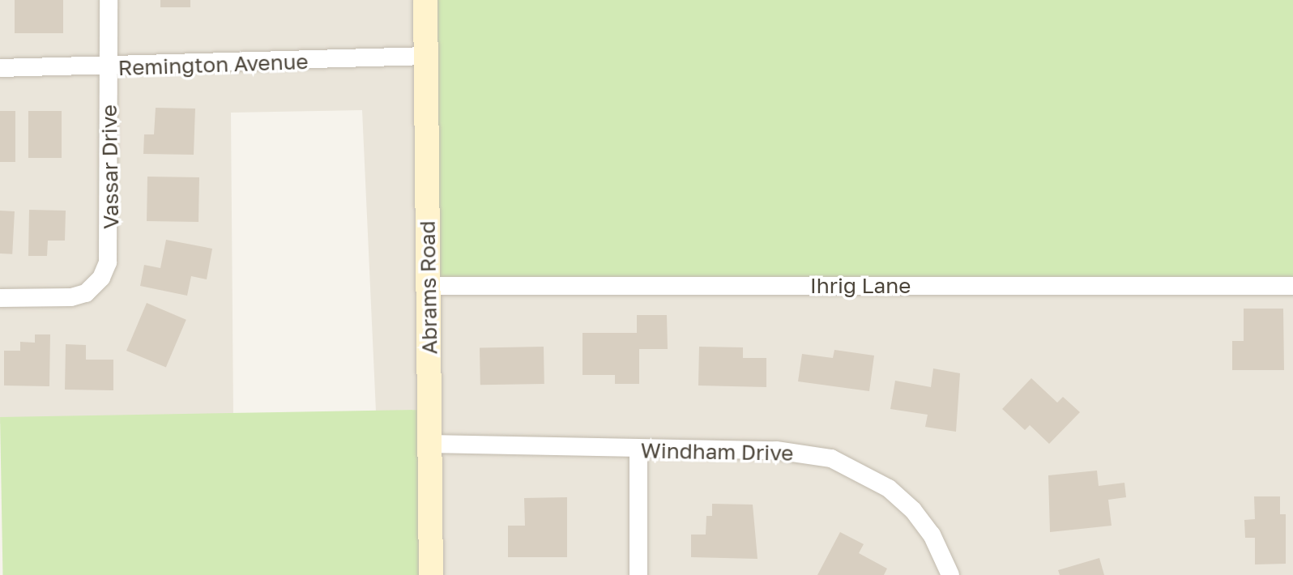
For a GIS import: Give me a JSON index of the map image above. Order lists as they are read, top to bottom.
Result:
{
  "streets": {
    "street": [
      "Remington Avenue",
      "Vassar Drive",
      "Ihrig Lane",
      "Abrams Road",
      "Windham Drive"
    ]
  },
  "crossings": [
    ["Remington Avenue", "Vassar Drive"],
    ["Remington Avenue", "Abrams Road"],
    ["Ihrig Lane", "Abrams Road"],
    ["Abrams Road", "Windham Drive"]
  ]
}
